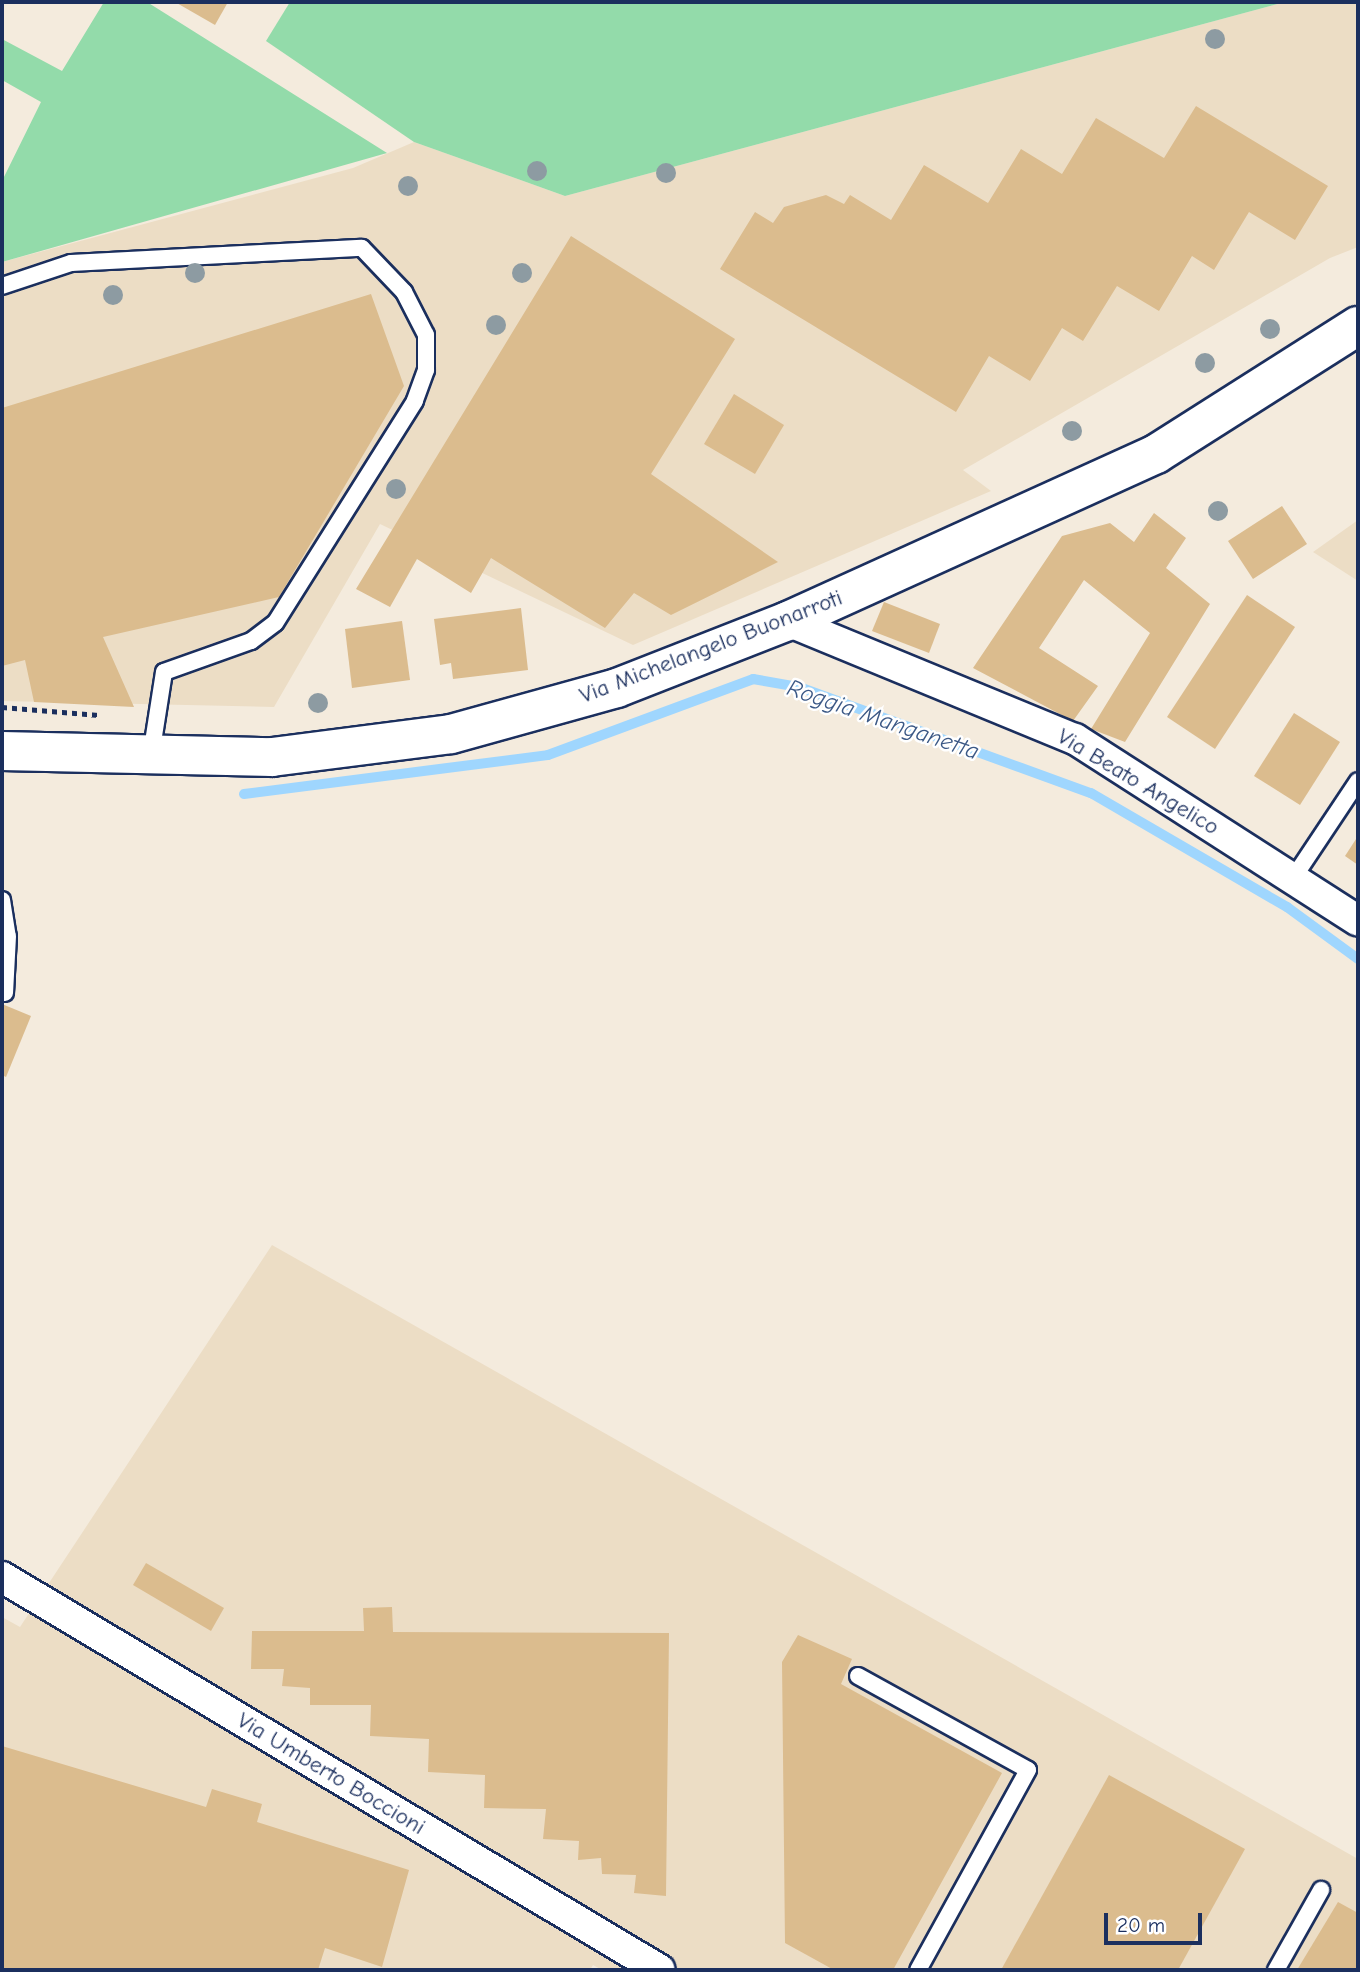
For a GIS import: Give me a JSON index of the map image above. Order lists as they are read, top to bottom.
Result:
{
  "streets": {
    "street": ["Via Michelangelo Buonarroti", "Via Beato Angelico", "Via Umberto Boccioni"]
  },
  "crossings": [
    ["Via Michelangelo Buonarroti", "Via Beato Angelico"]
  ],
  "water": ["Roggia Manganetta"],
  "scale_bar": "20 m"
}
